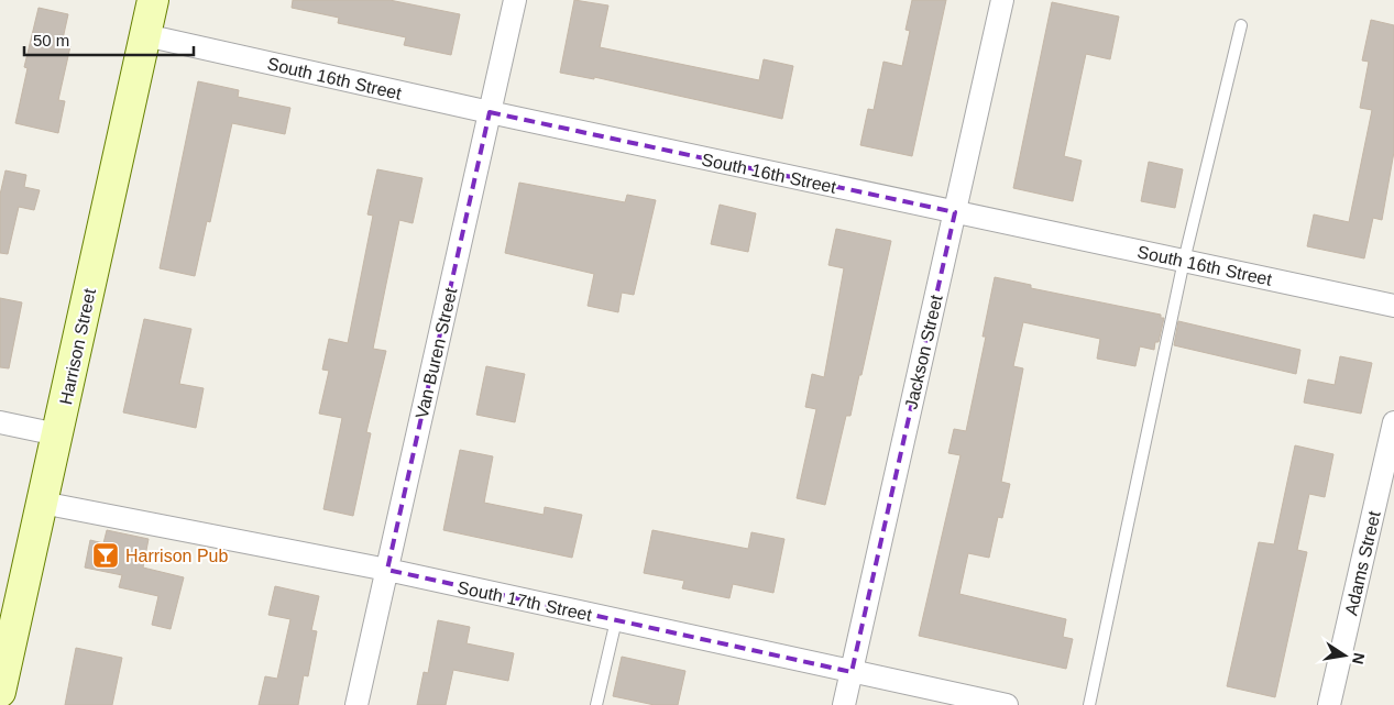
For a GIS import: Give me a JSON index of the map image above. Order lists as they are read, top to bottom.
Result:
{
  "streets": {
    "street": [
      "South 16th Street",
      "Harrison Street",
      "Jackson Street",
      "Van Buren Street",
      "Adams Street",
      "South 17th Street"
    ]
  },
  "crossings": [
    ["South 16th Street", "Harrison Street"],
    ["South 16th Street", "Jackson Street"],
    ["South 16th Street", "Van Buren Street"],
    ["Harrison Street", "South 17th Street"],
    ["Jackson Street", "South 17th Street"],
    ["Van Buren Street", "South 17th Street"]
  ],
  "places": {
    "bar": ["Harrison Pub"]
  },
  "scale_bar": "50 m",
  "north": "right"
}
